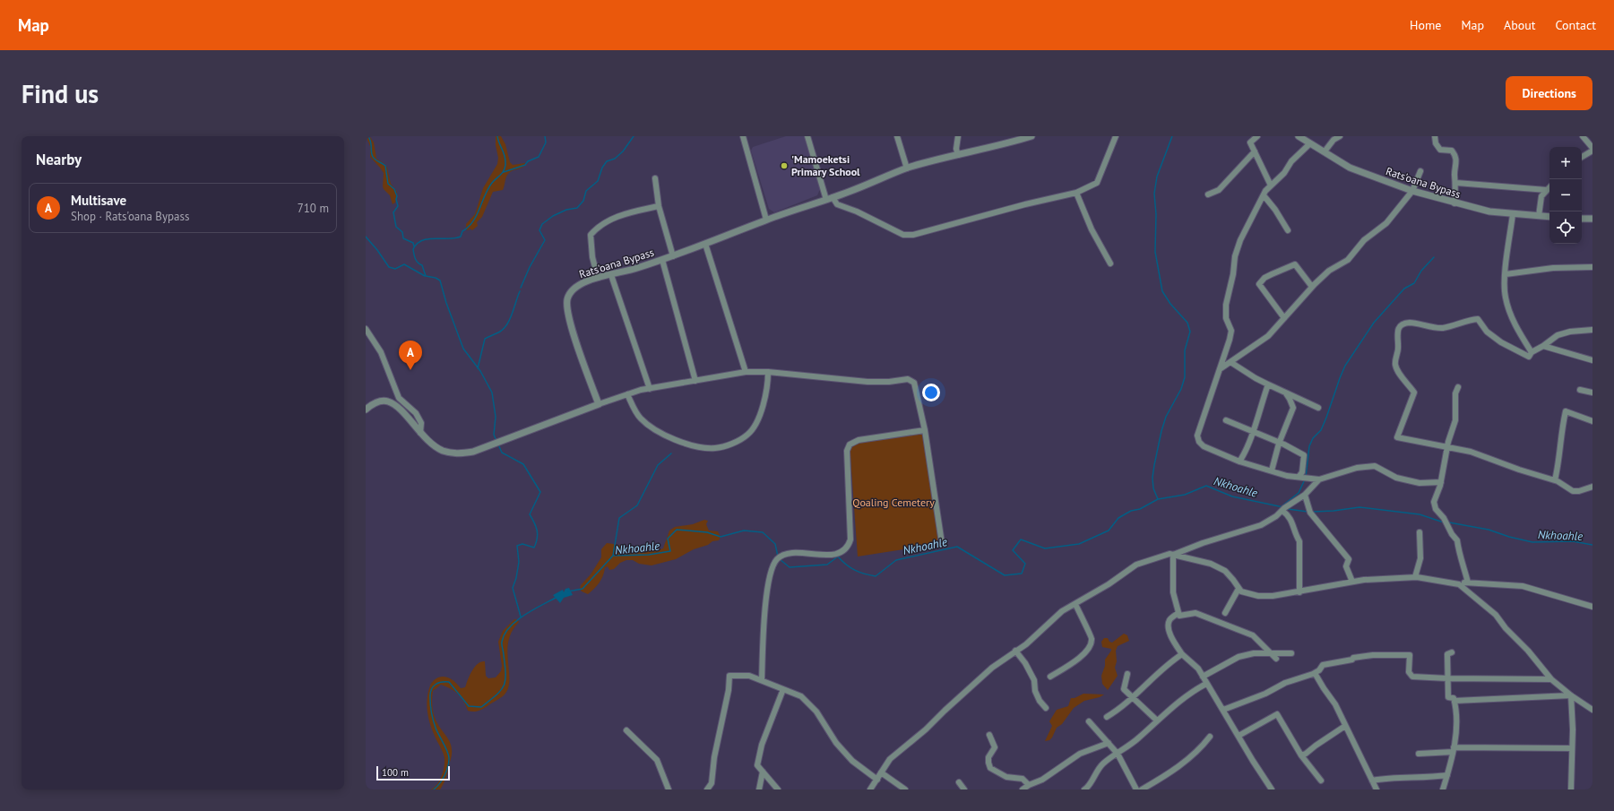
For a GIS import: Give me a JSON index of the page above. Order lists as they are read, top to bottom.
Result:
{
  "streets": {
    "street": ["Rats'oana Bypass"]
  },
  "water": ["Nkhoahle"],
  "parks": ["Qoaling Cemetery"],
  "places": ["'Mamoeketsi Primary School"],
  "scale_bar": "100 m",
  "page": {
    "header": "Map",
    "nav": [
      "Home",
      "Map",
      "About",
      "Contact"
    ],
    "buttons": "Directions",
    "title": "Find us",
    "heading": "Nearby",
    "map_buttons": ["+", "−"],
    "list": [
      {
        "mark": "A",
        "name": "Multisave",
        "note": "Shop · Rats'oana Bypass",
        "value": "710 m"
      }
    ],
    "pins": "A",
    "scale": "100 m"
  }
}
